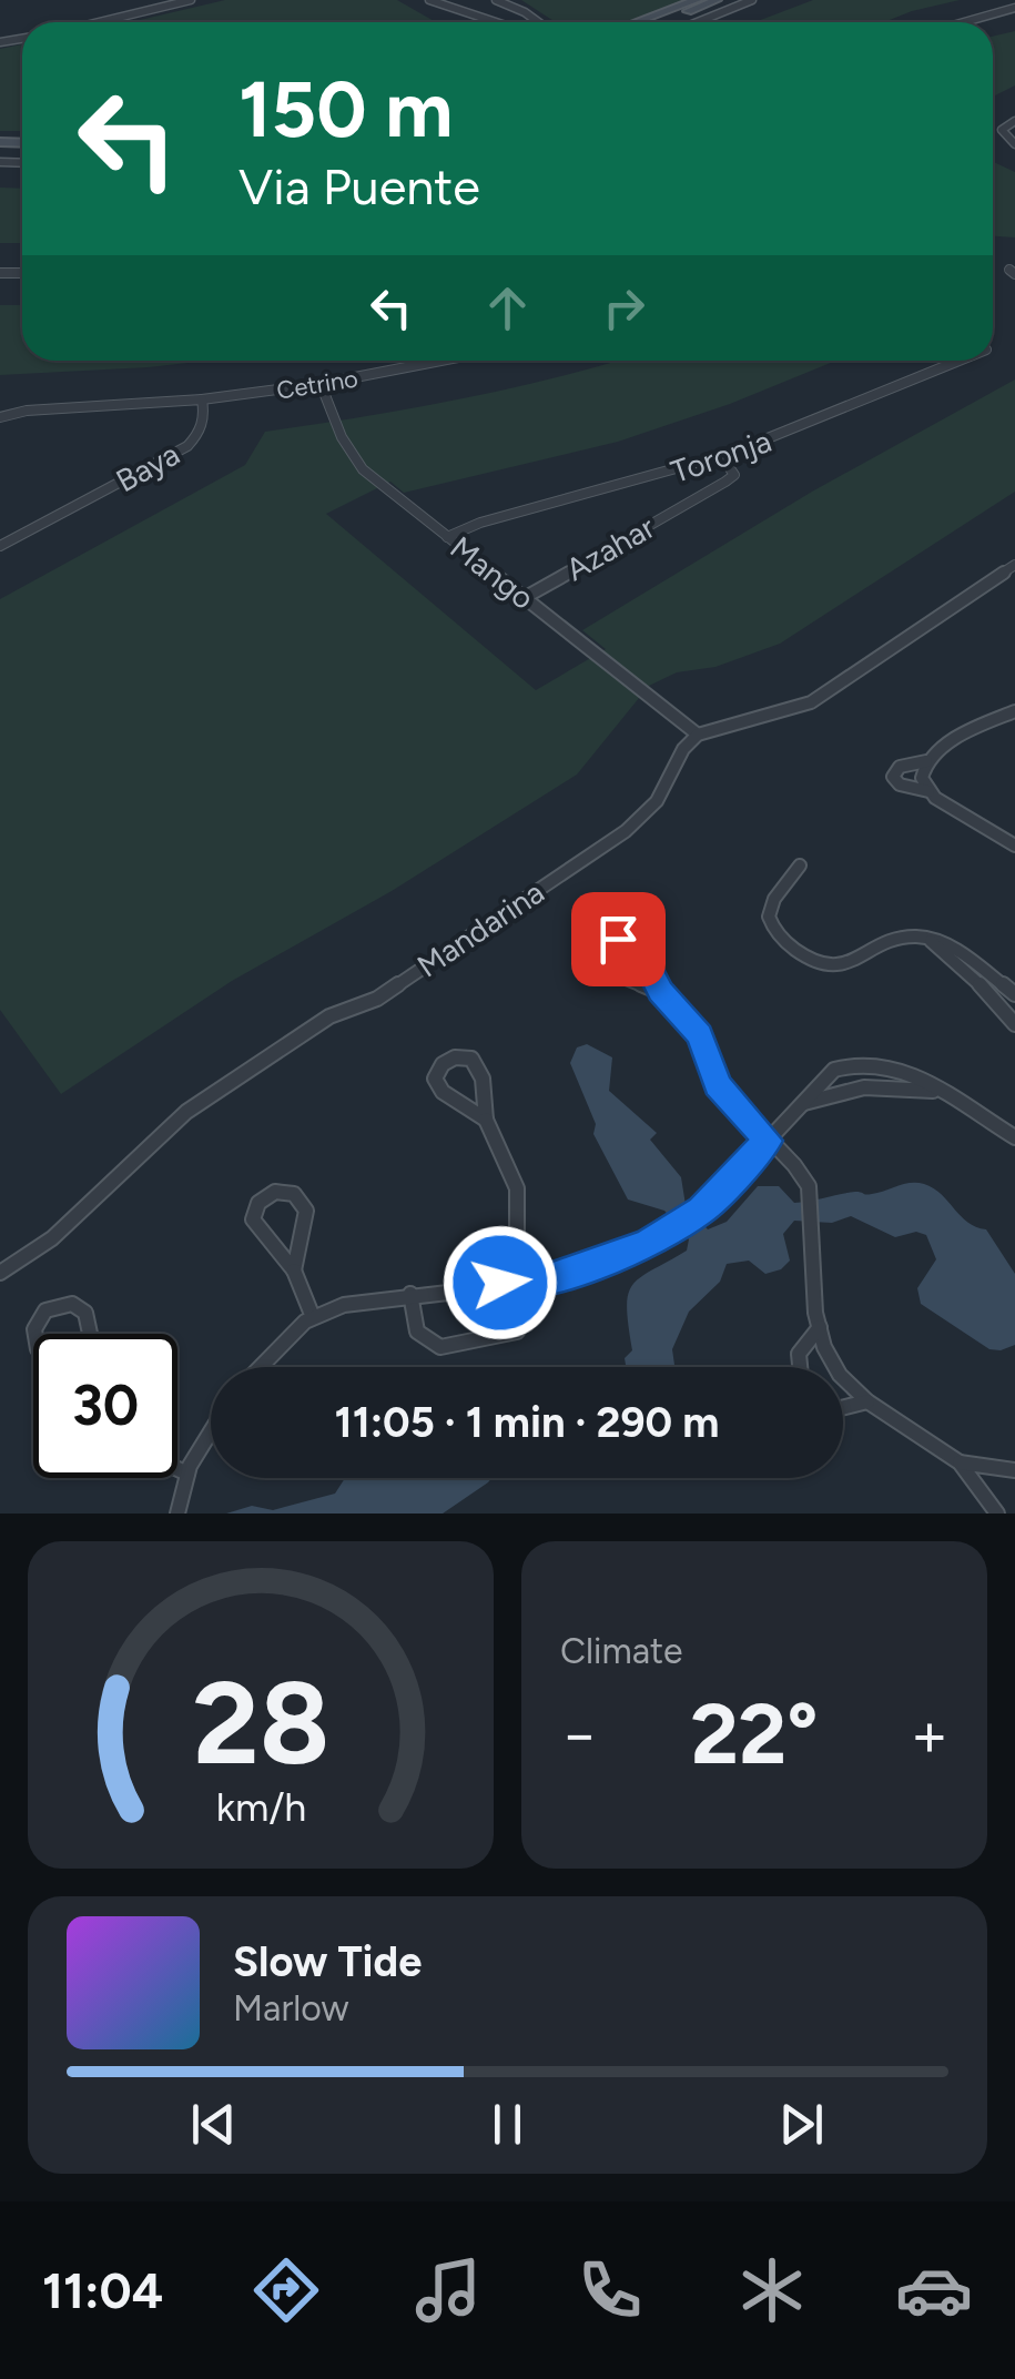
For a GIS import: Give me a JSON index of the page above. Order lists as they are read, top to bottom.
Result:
{
  "streets": {
    "street": [
      "Cetrino",
      "Toronja",
      "Baya",
      "Azahar",
      "Mango",
      "Mandarina"
    ]
  },
  "crossings": [
    ["Cetrino", "Baya"],
    ["Cetrino", "Mango"],
    ["Toronja", "Azahar"],
    ["Toronja", "Mango"],
    ["Azahar", "Mango"],
    ["Mango", "Mandarina"]
  ],
  "page": {
    "turn": ["150 m", "Via Puente"],
    "limit": "30",
    "trip": "11:05 · 1 min · 290 m",
    "tile": "Climate",
    "heat": ["−", "22°", "+"],
    "song": ["Slow Tide", "Marlow"],
    "tabs": "11:04",
    "gauge": ["28", "km/h"]
  }
}
